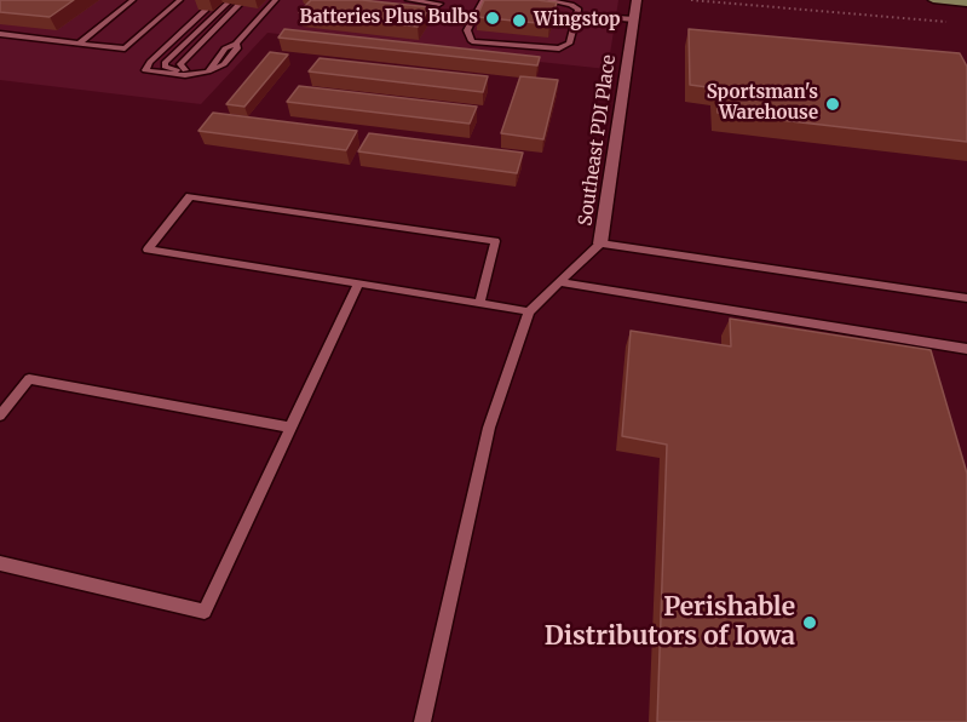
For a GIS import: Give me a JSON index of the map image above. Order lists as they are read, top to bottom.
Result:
{
  "streets": {
    "street": ["Southeast PDI Place"]
  },
  "places": [
    "Batteries Plus Bulbs",
    "Wingstop",
    "Sportsman's Warehouse",
    "Perishable Distributors of Iowa"
  ]
}
